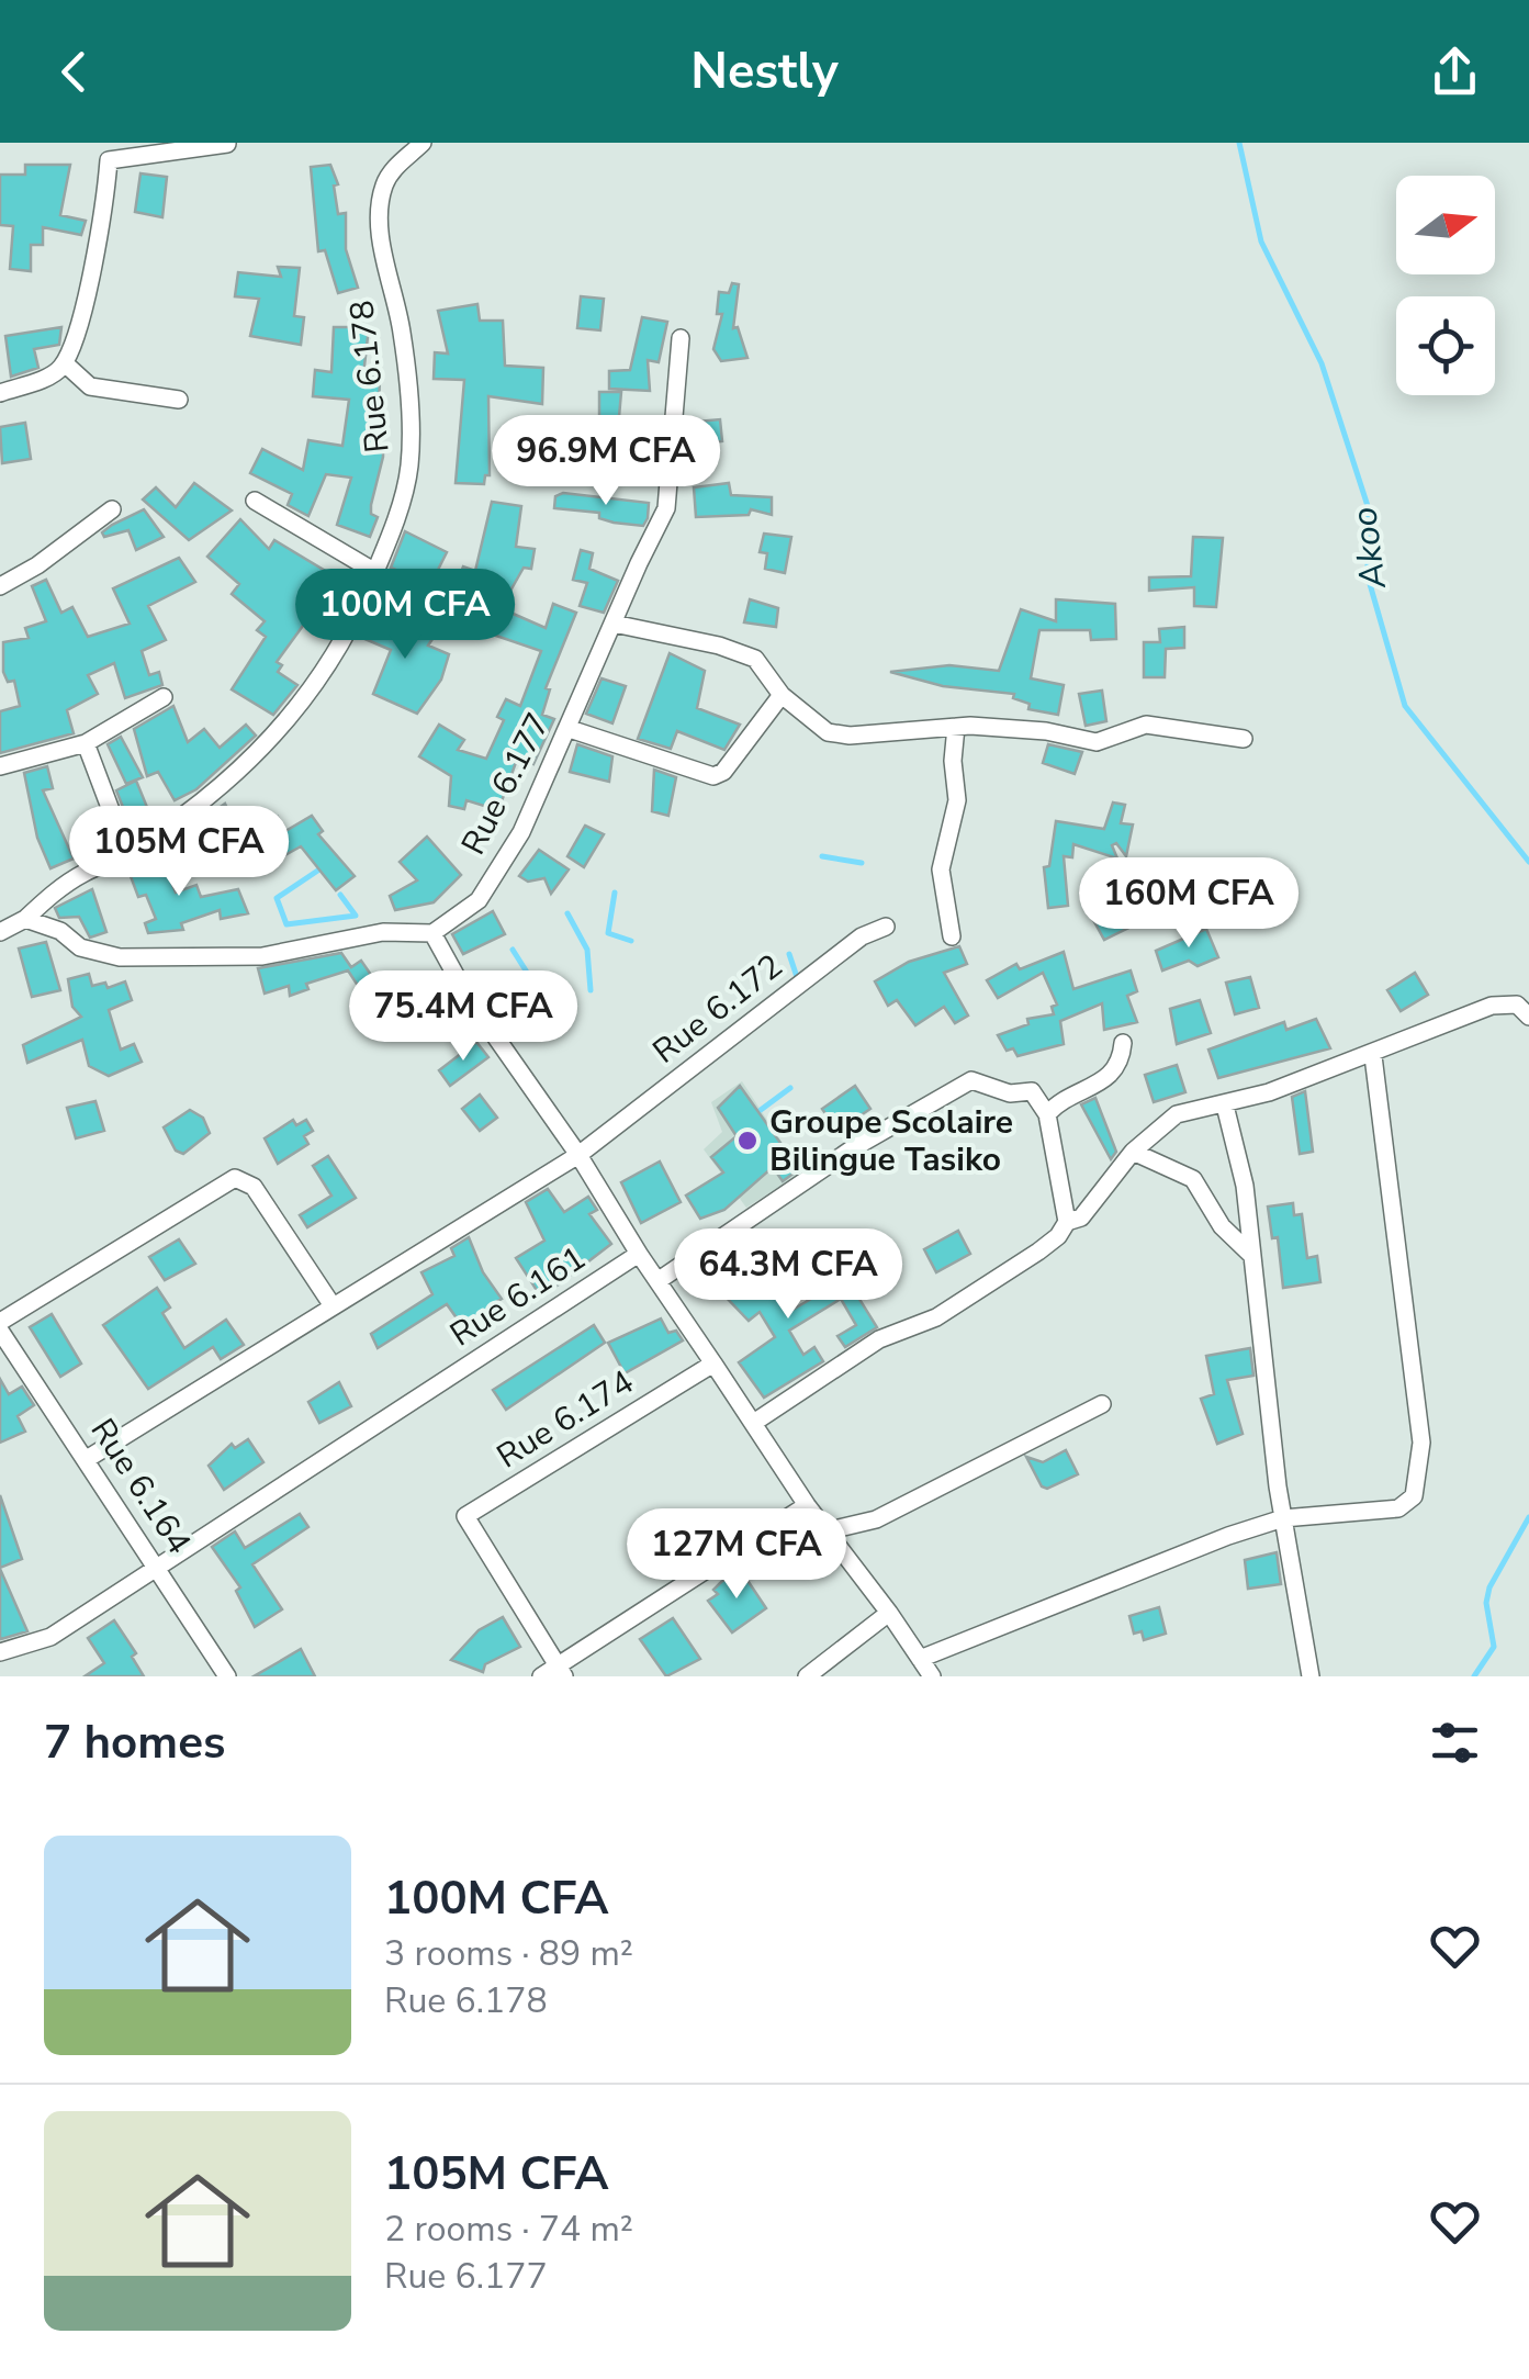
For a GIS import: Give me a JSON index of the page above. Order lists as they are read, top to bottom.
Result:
{
  "streets": {
    "street": [
      "Rue 6.178",
      "Rue 6.177",
      "Rue 6.172",
      "Rue 6.161",
      "Rue 6.174",
      "Rue 6.164"
    ]
  },
  "crossings": [
    ["Rue 6.172", "Rue 6.164"],
    ["Rue 6.161", "Rue 6.174"],
    ["Rue 6.161", "Rue 6.164"]
  ],
  "water": ["Akoo"],
  "places": ["Groupe Scolaire Bilingue Tasiko"],
  "north": "right",
  "page": {
    "header": "Nestly",
    "price": [
      "96.9M CFA",
      "100M CFA",
      "105M CFA",
      "160M CFA",
      "75.4M CFA",
      "64.3M CFA",
      "127M CFA"
    ],
    "heading": "7 homes",
    "list": [
      {
        "name": "100M CFA",
        "note": "3 rooms · 89 m² · Rue 6.178"
      },
      {
        "name": "105M CFA",
        "note": "2 rooms · 74 m² · Rue 6.177"
      }
    ]
  }
}
